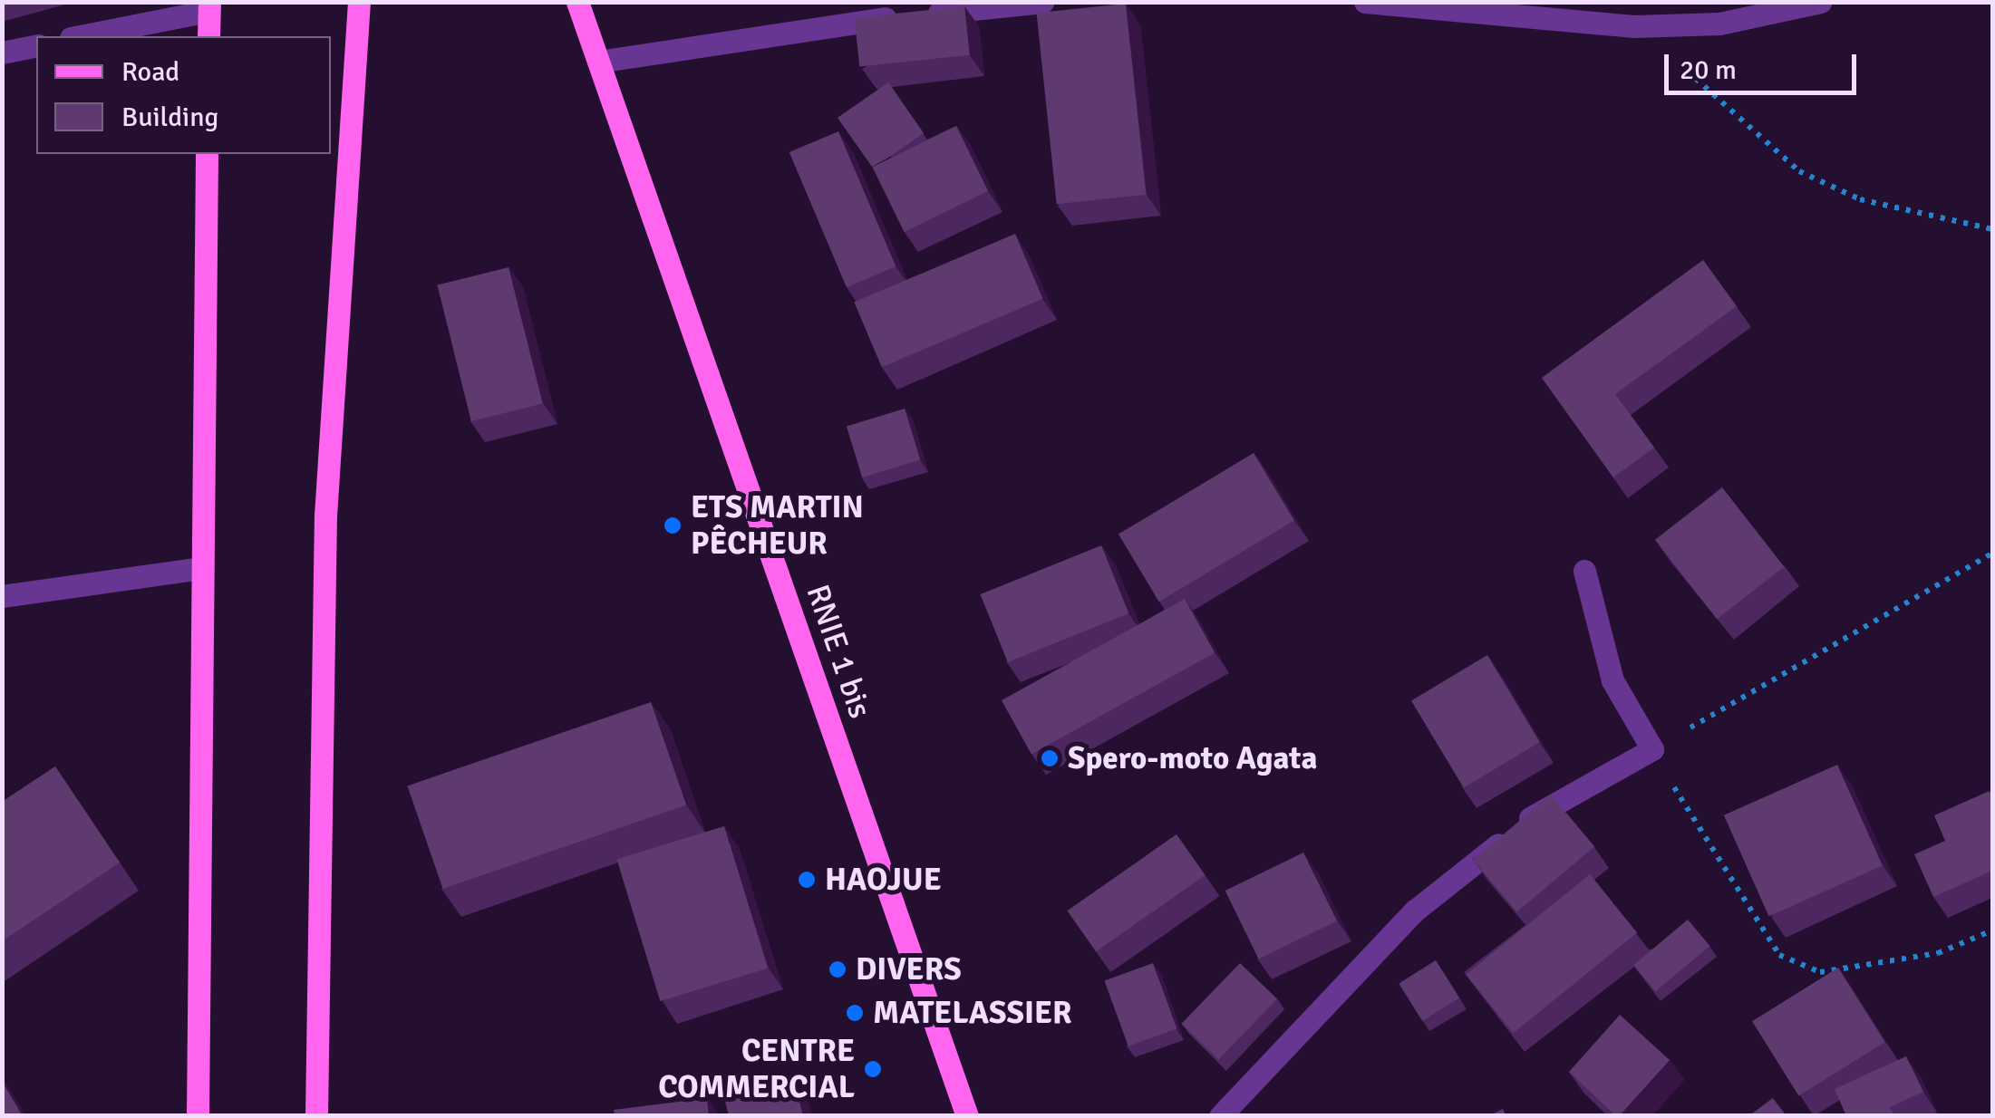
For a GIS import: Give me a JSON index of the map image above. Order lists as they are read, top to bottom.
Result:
{
  "streets": {
    "main road": ["RNIE 1 bis"]
  },
  "places": [
    "ETS MARTIN PÊCHEUR",
    "Spero-moto Agata",
    "HAOJUE",
    "DIVERS",
    "MATELASSIER",
    "CENTRE COMMERCIAL"
  ],
  "legend": ["Road", "Building"],
  "scale_bar": "20 m"
}
